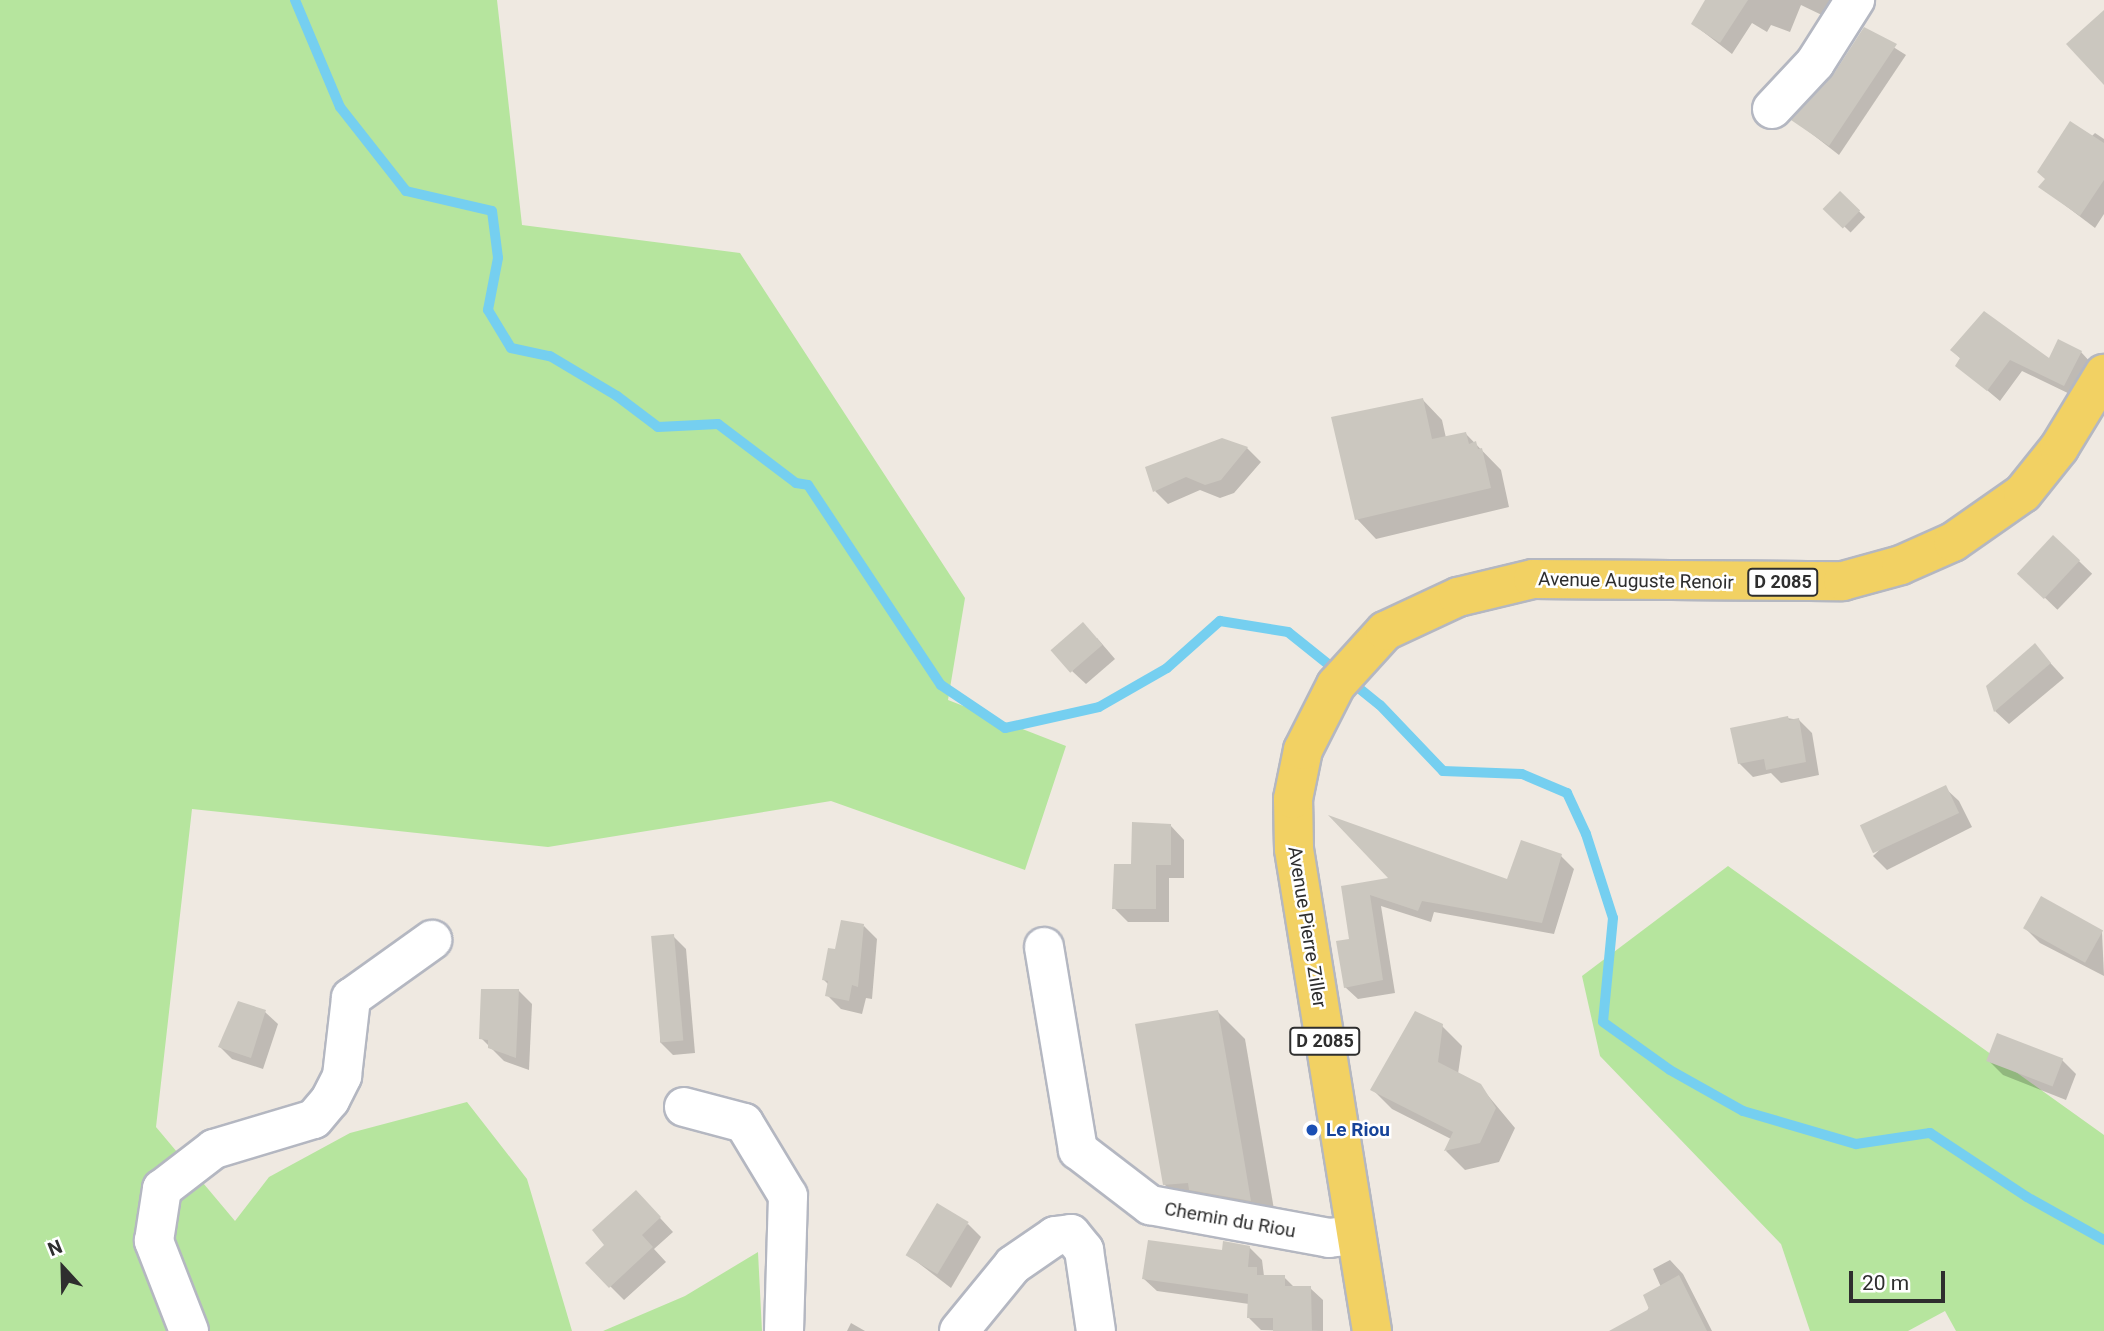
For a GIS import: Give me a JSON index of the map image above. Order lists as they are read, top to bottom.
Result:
{
  "streets": {
    "main road": ["Avenue Auguste Renoir", "D 2085", "Avenue Pierre Ziller"],
    "street": ["Chemin du Riou"]
  },
  "crossings": [
    ["Avenue Auguste Renoir", "Avenue Pierre Ziller"],
    ["Avenue Pierre Ziller", "Chemin du Riou"]
  ],
  "places": ["Le Riou"],
  "scale_bar": "20 m",
  "north": "top"
}
